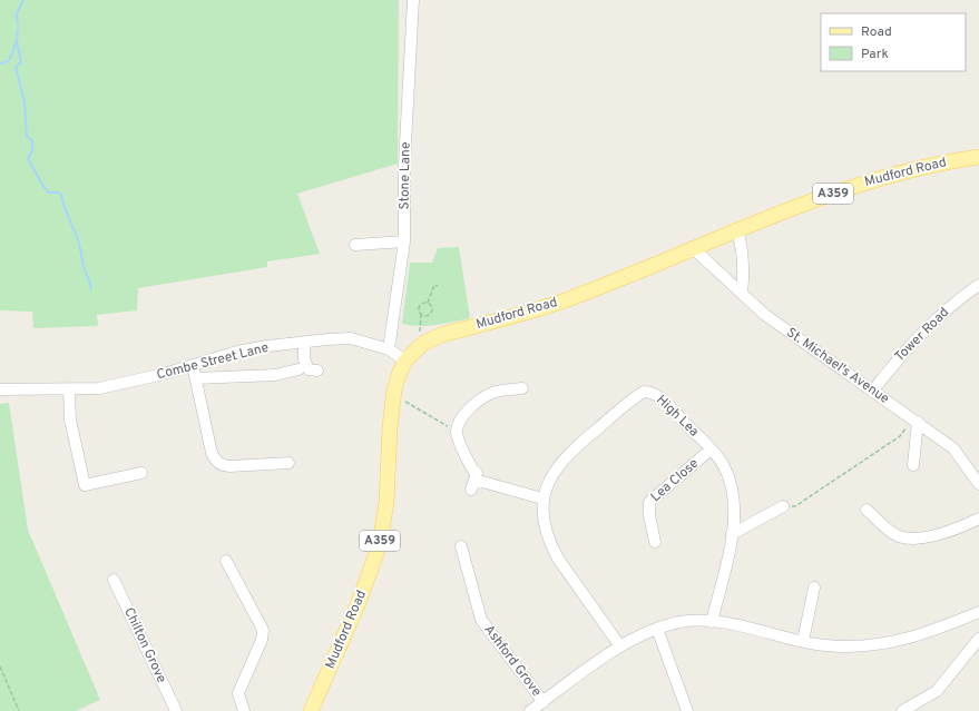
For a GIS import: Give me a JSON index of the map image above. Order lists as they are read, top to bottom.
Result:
{
  "streets": {
    "main road": ["Mudford Road", "A359"],
    "street": [
      "Stone Lane",
      "Tower Road",
      "Combe Street Lane",
      "St. Michael's Avenue",
      "High Lea",
      "Lea Close",
      "Chilton Grove",
      "Ashford Grove"
    ]
  },
  "crossings": [
    ["Mudford Road", "Combe Street Lane"],
    ["Mudford Road", "St. Michael's Avenue"],
    ["Stone Lane", "Combe Street Lane"],
    ["Tower Road", "St. Michael's Avenue"],
    ["High Lea", "Lea Close"]
  ],
  "legend": ["Road", "Park"]
}
